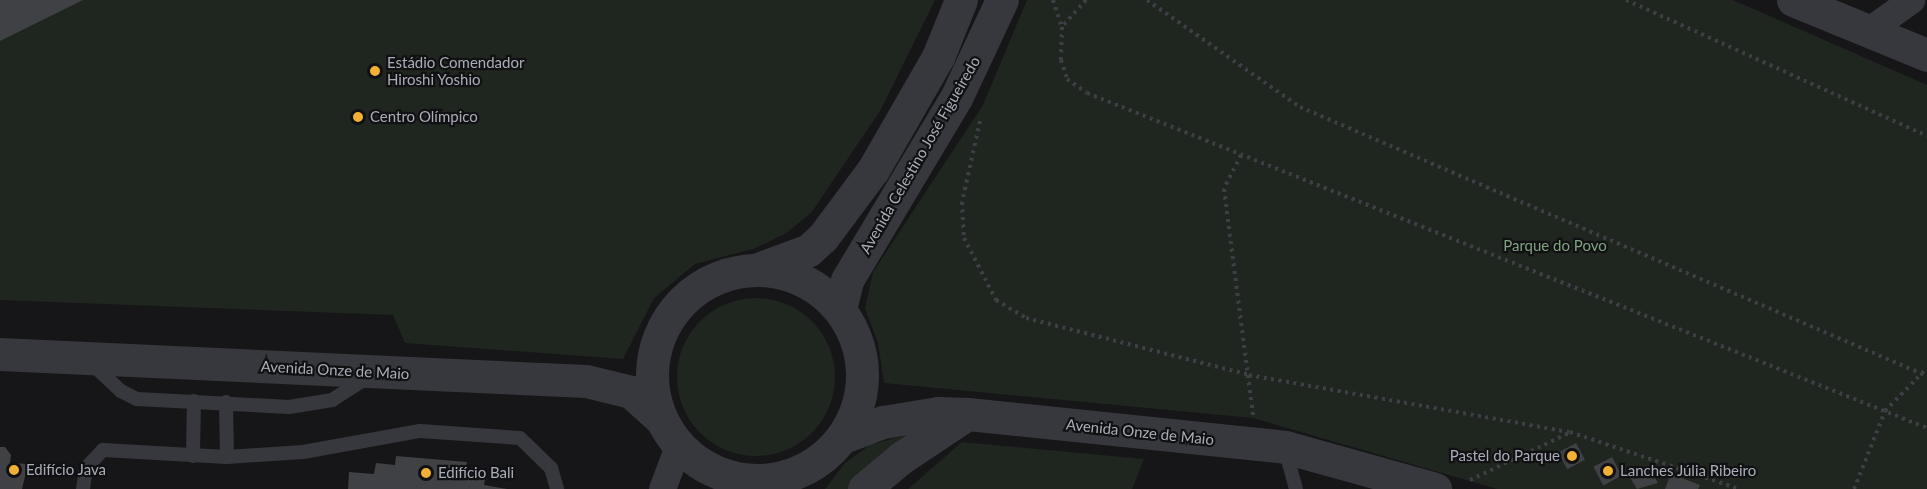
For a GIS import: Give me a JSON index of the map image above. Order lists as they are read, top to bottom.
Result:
{
  "streets": {
    "street": ["Avenida Celestino José Figueiredo", "Avenida Onze de Maio"]
  },
  "crossings": [
    ["Avenida Celestino José Figueiredo", "Avenida Onze de Maio"]
  ],
  "parks": ["Parque do Povo"],
  "places": [
    "Estádio Comendador Hiroshi Yoshio",
    "Centro Olímpico",
    "Pastel do Parque",
    "Edifício Java",
    "Lanches Júlia Ribeiro",
    "Edifício Bali"
  ]
}
